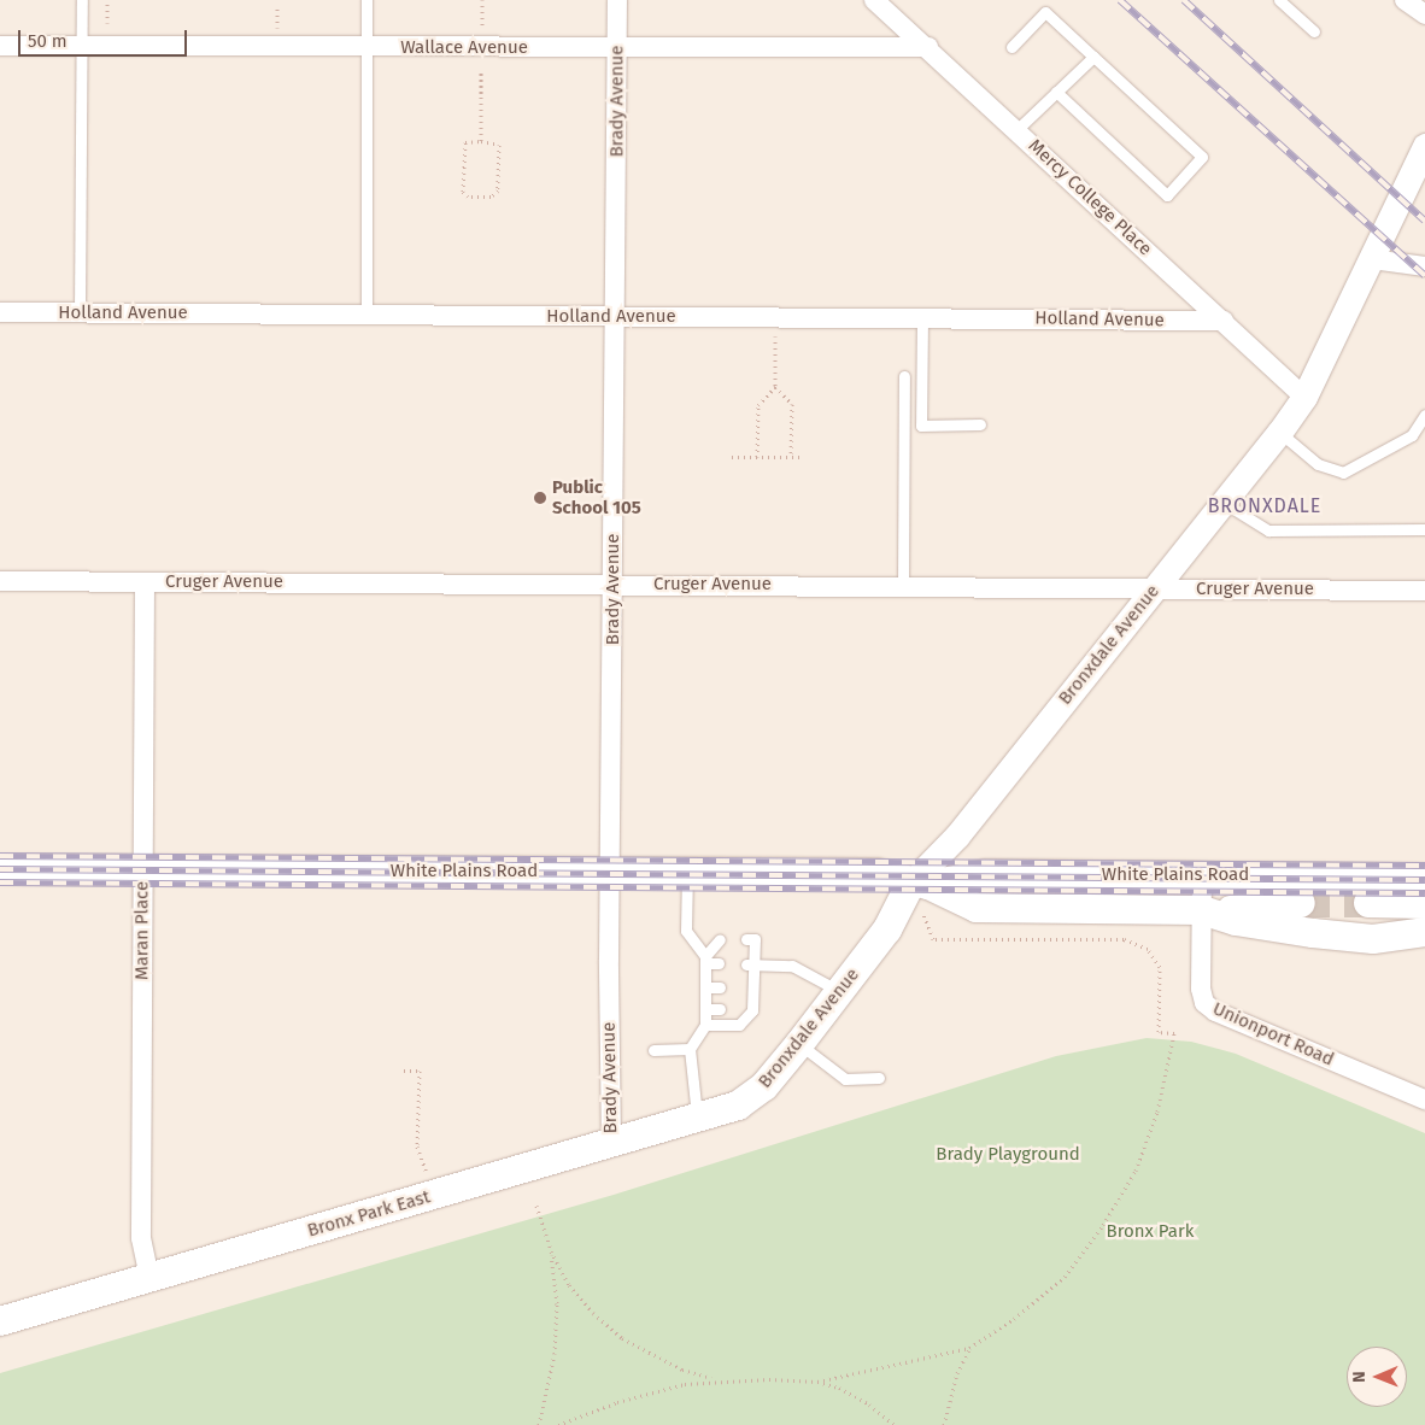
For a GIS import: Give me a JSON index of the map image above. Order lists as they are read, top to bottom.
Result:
{
  "streets": {
    "main road": ["Bronxdale Avenue", "White Plains Road", "Bronx Park East"],
    "street": [
      "Wallace Avenue",
      "Brady Avenue",
      "Mercy College Place",
      "Holland Avenue",
      "Cruger Avenue",
      "Maran Place",
      "Unionport Road"
    ]
  },
  "crossings": [
    ["Wallace Avenue", "Brady Avenue"],
    ["Wallace Avenue", "Mercy College Place"],
    ["Brady Avenue", "Holland Avenue"],
    ["Brady Avenue", "Cruger Avenue"],
    ["Brady Avenue", "White Plains Road"],
    ["Brady Avenue", "Bronx Park East"],
    ["Mercy College Place", "Holland Avenue"],
    ["Mercy College Place", "Bronxdale Avenue"],
    ["Cruger Avenue", "Bronxdale Avenue"],
    ["Cruger Avenue", "Maran Place"],
    ["Bronxdale Avenue", "White Plains Road"],
    ["Bronxdale Avenue", "Bronx Park East"],
    ["White Plains Road", "Maran Place"],
    ["White Plains Road", "Unionport Road"],
    ["Maran Place", "Bronx Park East"]
  ],
  "districts": ["BRONXDALE"],
  "parks": ["Brady Playground", "Bronx Park"],
  "places": ["Public School 105"],
  "scale_bar": "50 m",
  "north": "left"
}
